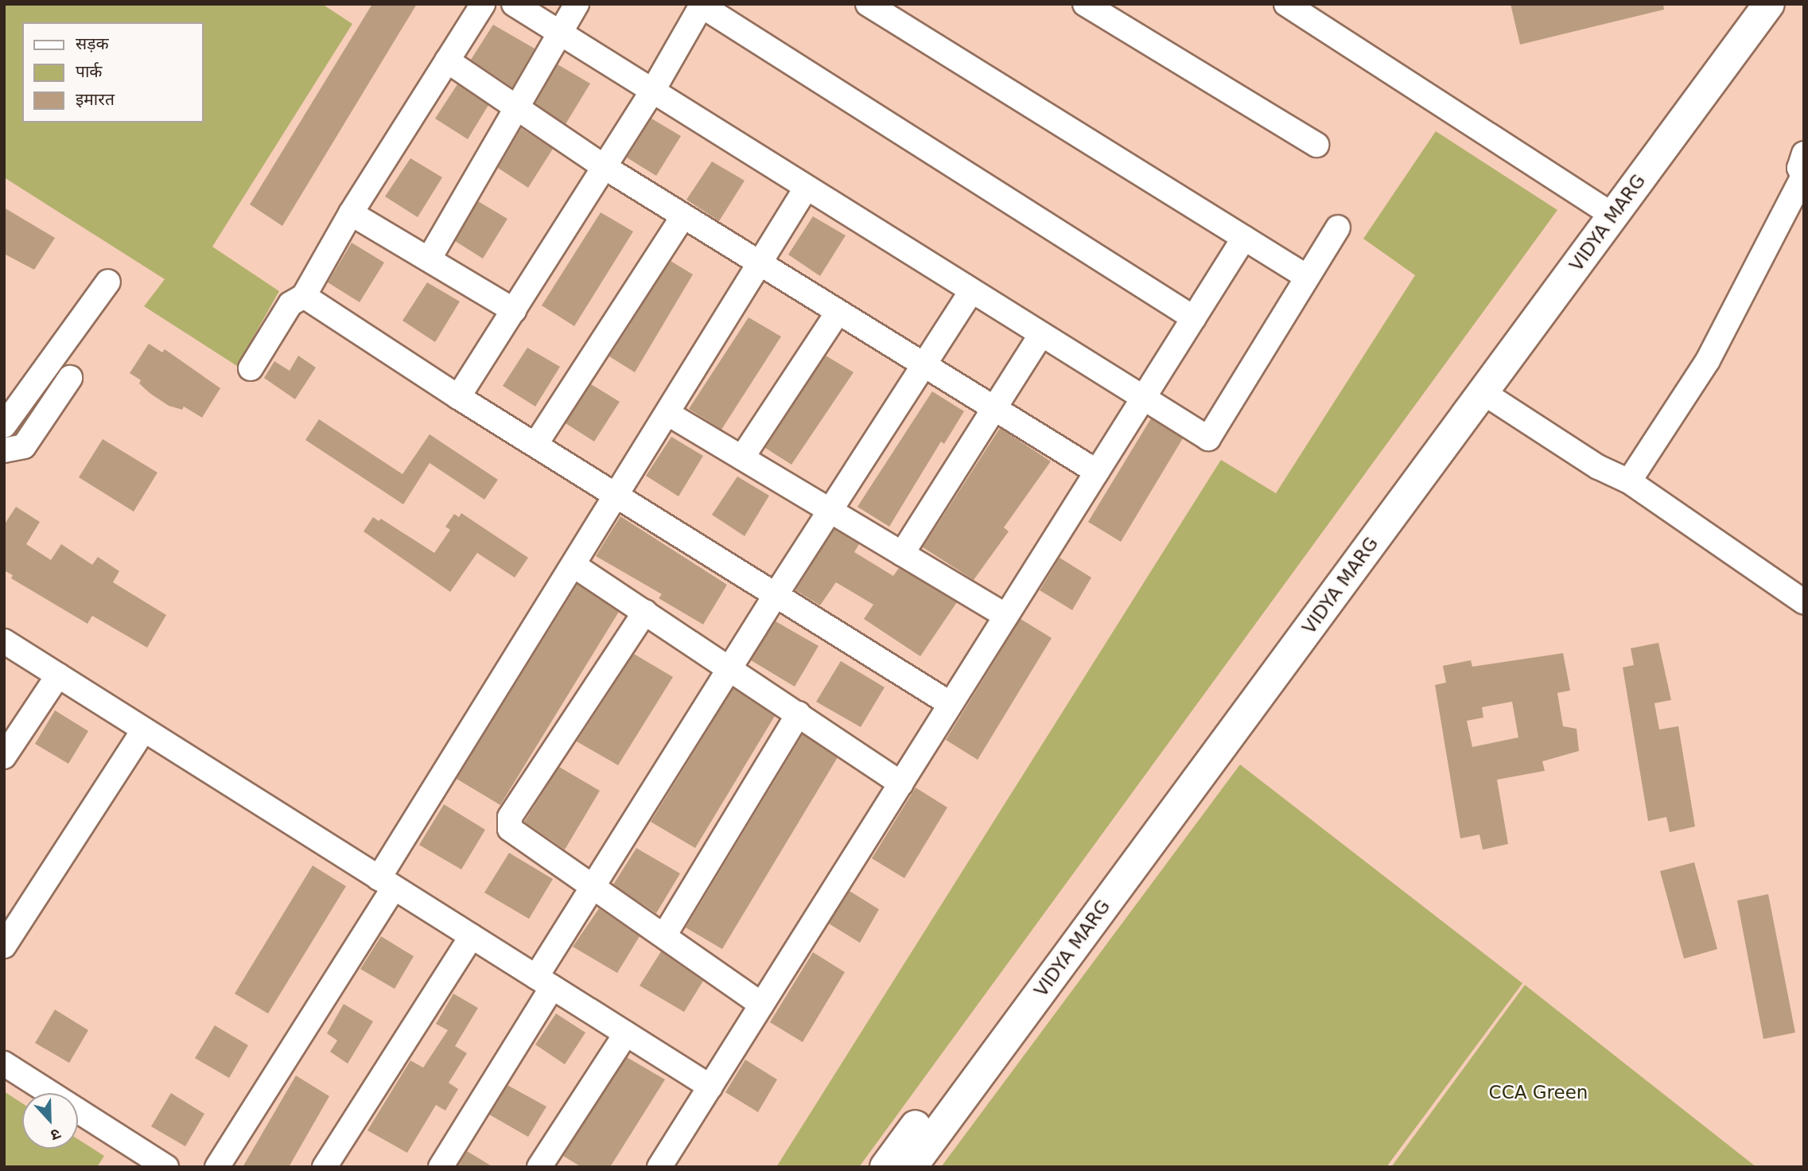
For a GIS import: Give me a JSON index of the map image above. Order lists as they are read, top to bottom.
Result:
{
  "streets": {
    "main road": ["VIDYA MARG"]
  },
  "parks": ["CCA Green"],
  "legend": ["सड़क", "पार्क", "इमारत"],
  "north": "bottom"
}
